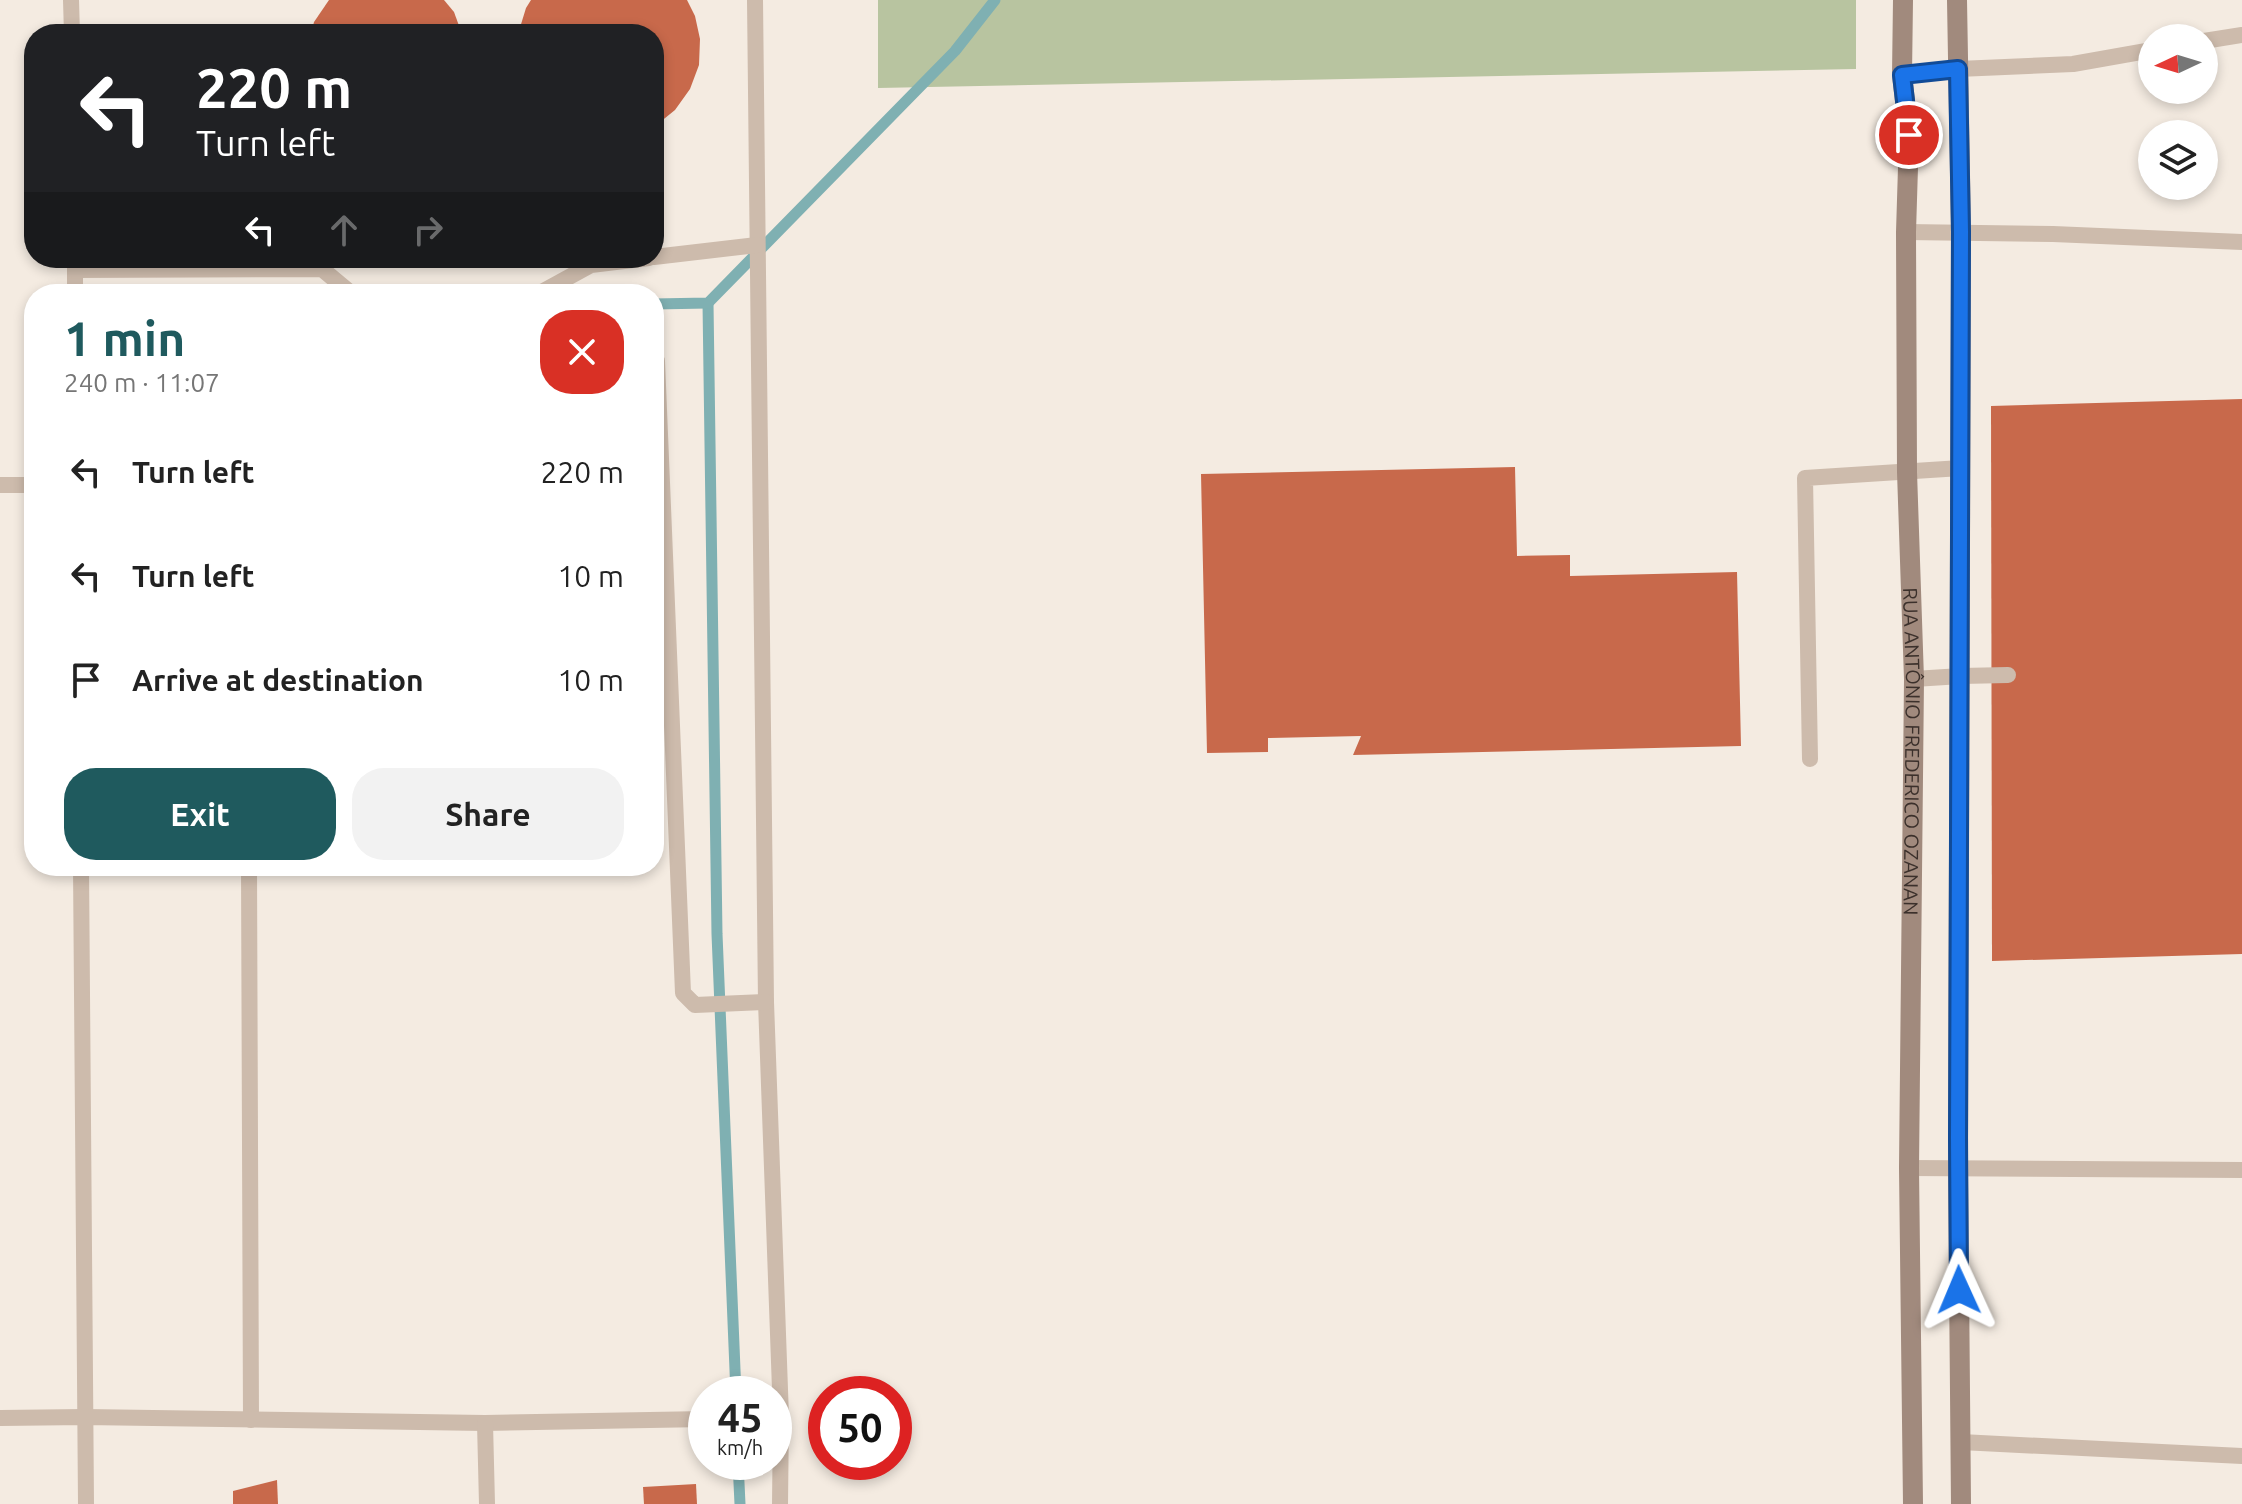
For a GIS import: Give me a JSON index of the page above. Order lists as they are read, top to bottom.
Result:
{
  "streets": {
    "main road": ["RUA ANTÔNIO FREDERICO OZANAN"]
  },
  "north": "left",
  "page": {
    "turn": ["220 m", "Turn left"],
    "heading": ["1 min", "240 m · 11:07"],
    "list": [
      {
        "name": "Turn left",
        "value": "220 m"
      },
      {
        "name": "Turn left",
        "value": "10 m"
      },
      {
        "name": "Arrive at destination",
        "value": "10 m"
      }
    ],
    "buttons": ["Exit", "Share"],
    "speed": "45 km/h",
    "limit": "50"
  }
}
